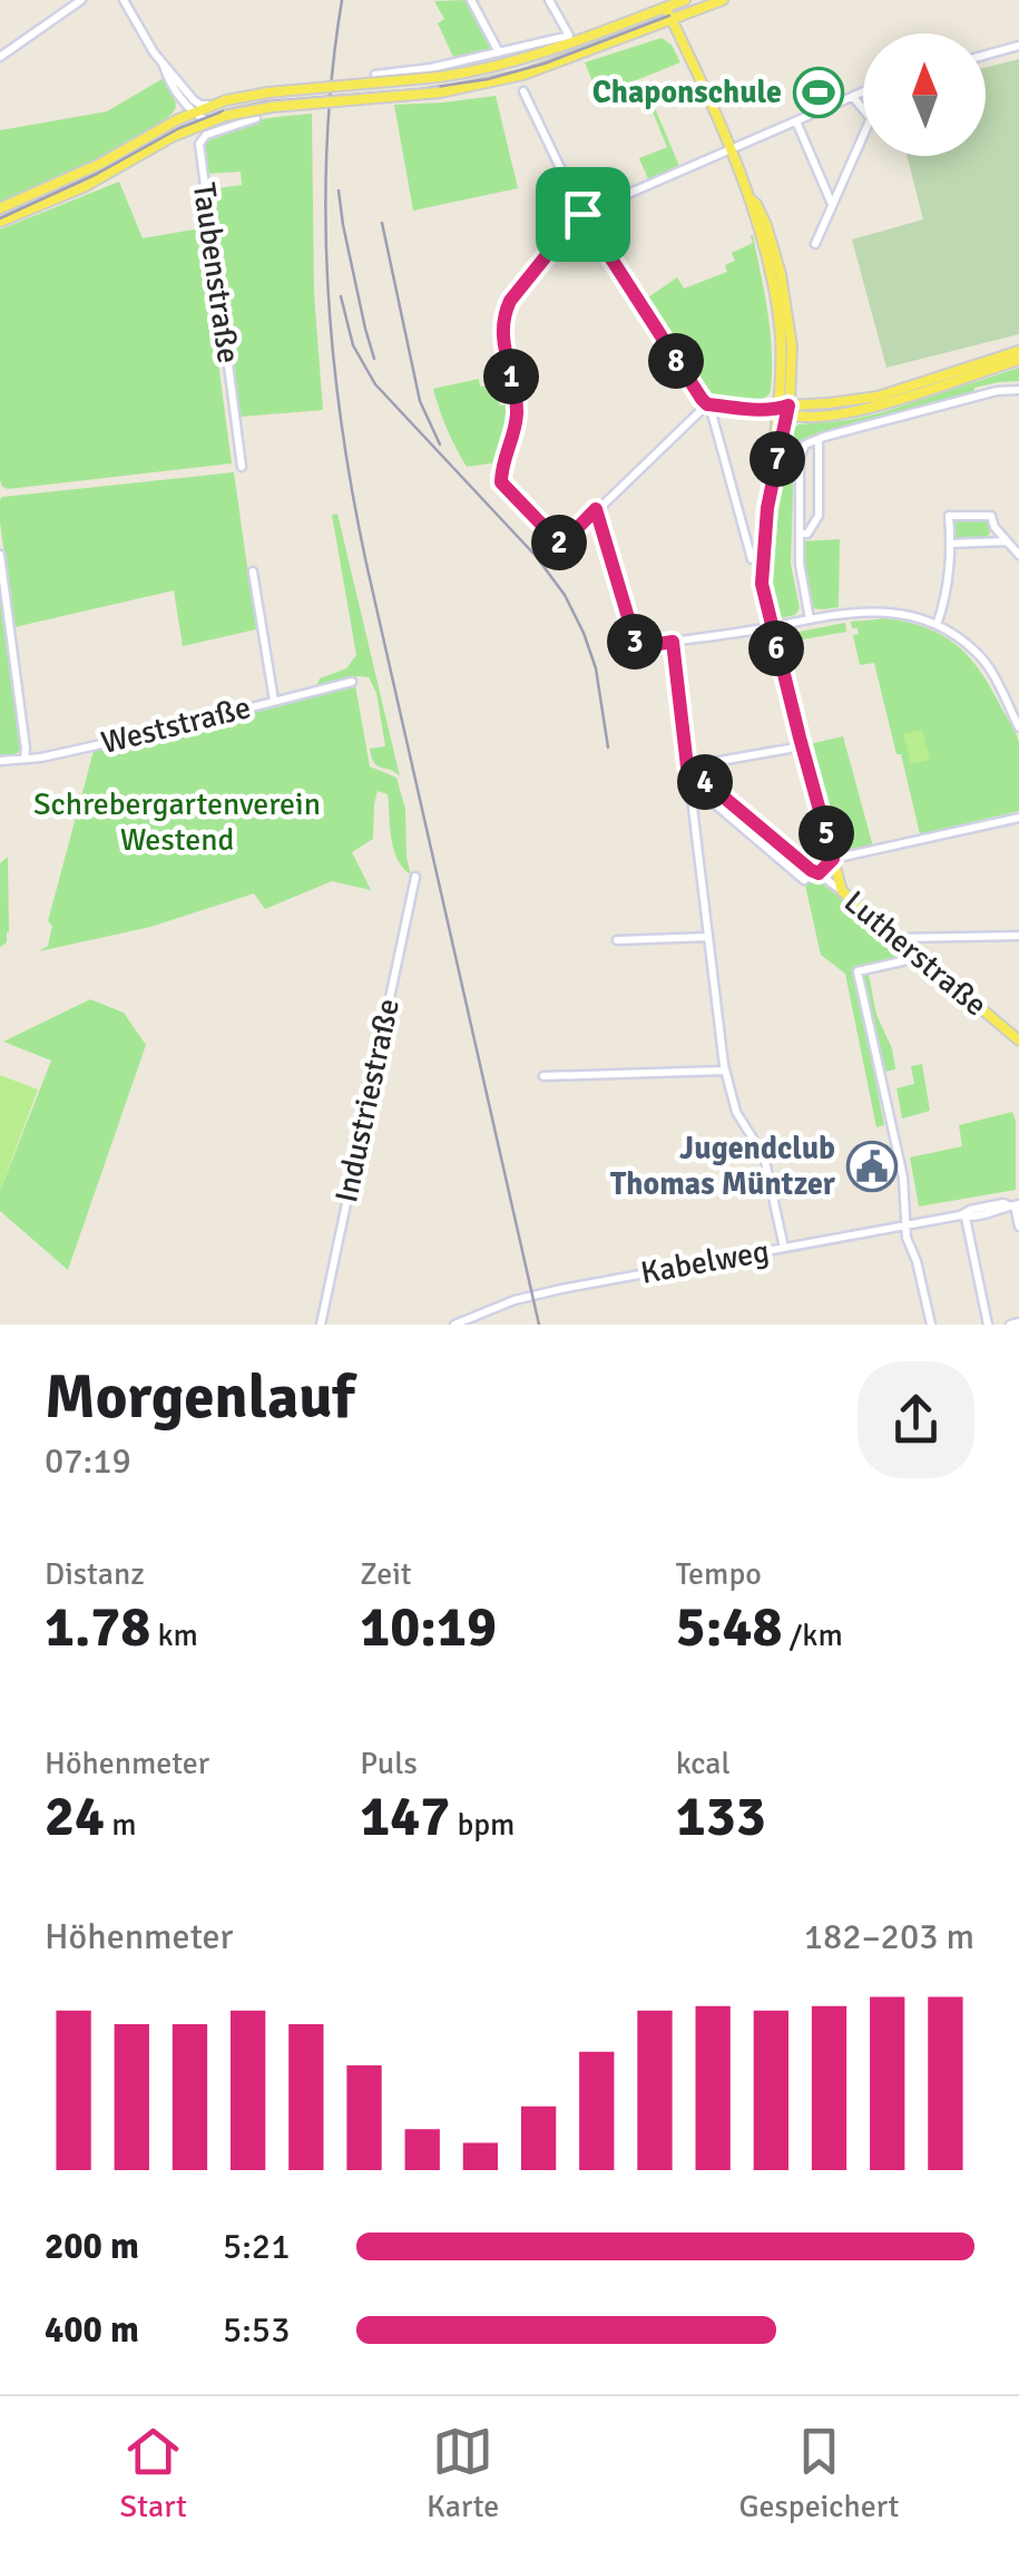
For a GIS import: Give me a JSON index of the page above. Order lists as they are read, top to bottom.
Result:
{
  "streets": {
    "main road": ["Lutherstraße"],
    "street": [
      "Taubenstraße",
      "Weststraße",
      "Industriestraße",
      "Kabelweg"
    ]
  },
  "parks": ["Schrebergartenverein Westend"],
  "places": {
    "sports": ["Chaponschule"],
    "public building": ["Jugendclub Thomas Müntzer"]
  },
  "north": "top",
  "page": {
    "pins": [
      "8",
      "1",
      "7",
      "2",
      "3",
      "6",
      "4",
      "5"
    ],
    "heading": ["Morgenlauf", "07:19"],
    "stats": [
      ["Distanz", "1.78 km"],
      ["Zeit", "10:19"],
      ["Tempo", "5:48 /km"],
      ["Höhenmeter", "24 m"],
      ["Puls", "147 bpm"],
      ["kcal", "133"]
    ],
    "chart": ["Höhenmeter", "182–203 m"],
    "list": [
      {
        "name": "200 m",
        "note": "5:21"
      },
      {
        "name": "400 m",
        "note": "5:53"
      }
    ],
    "tabs": ["Start", "Karte", "Gespeichert"]
  }
}
